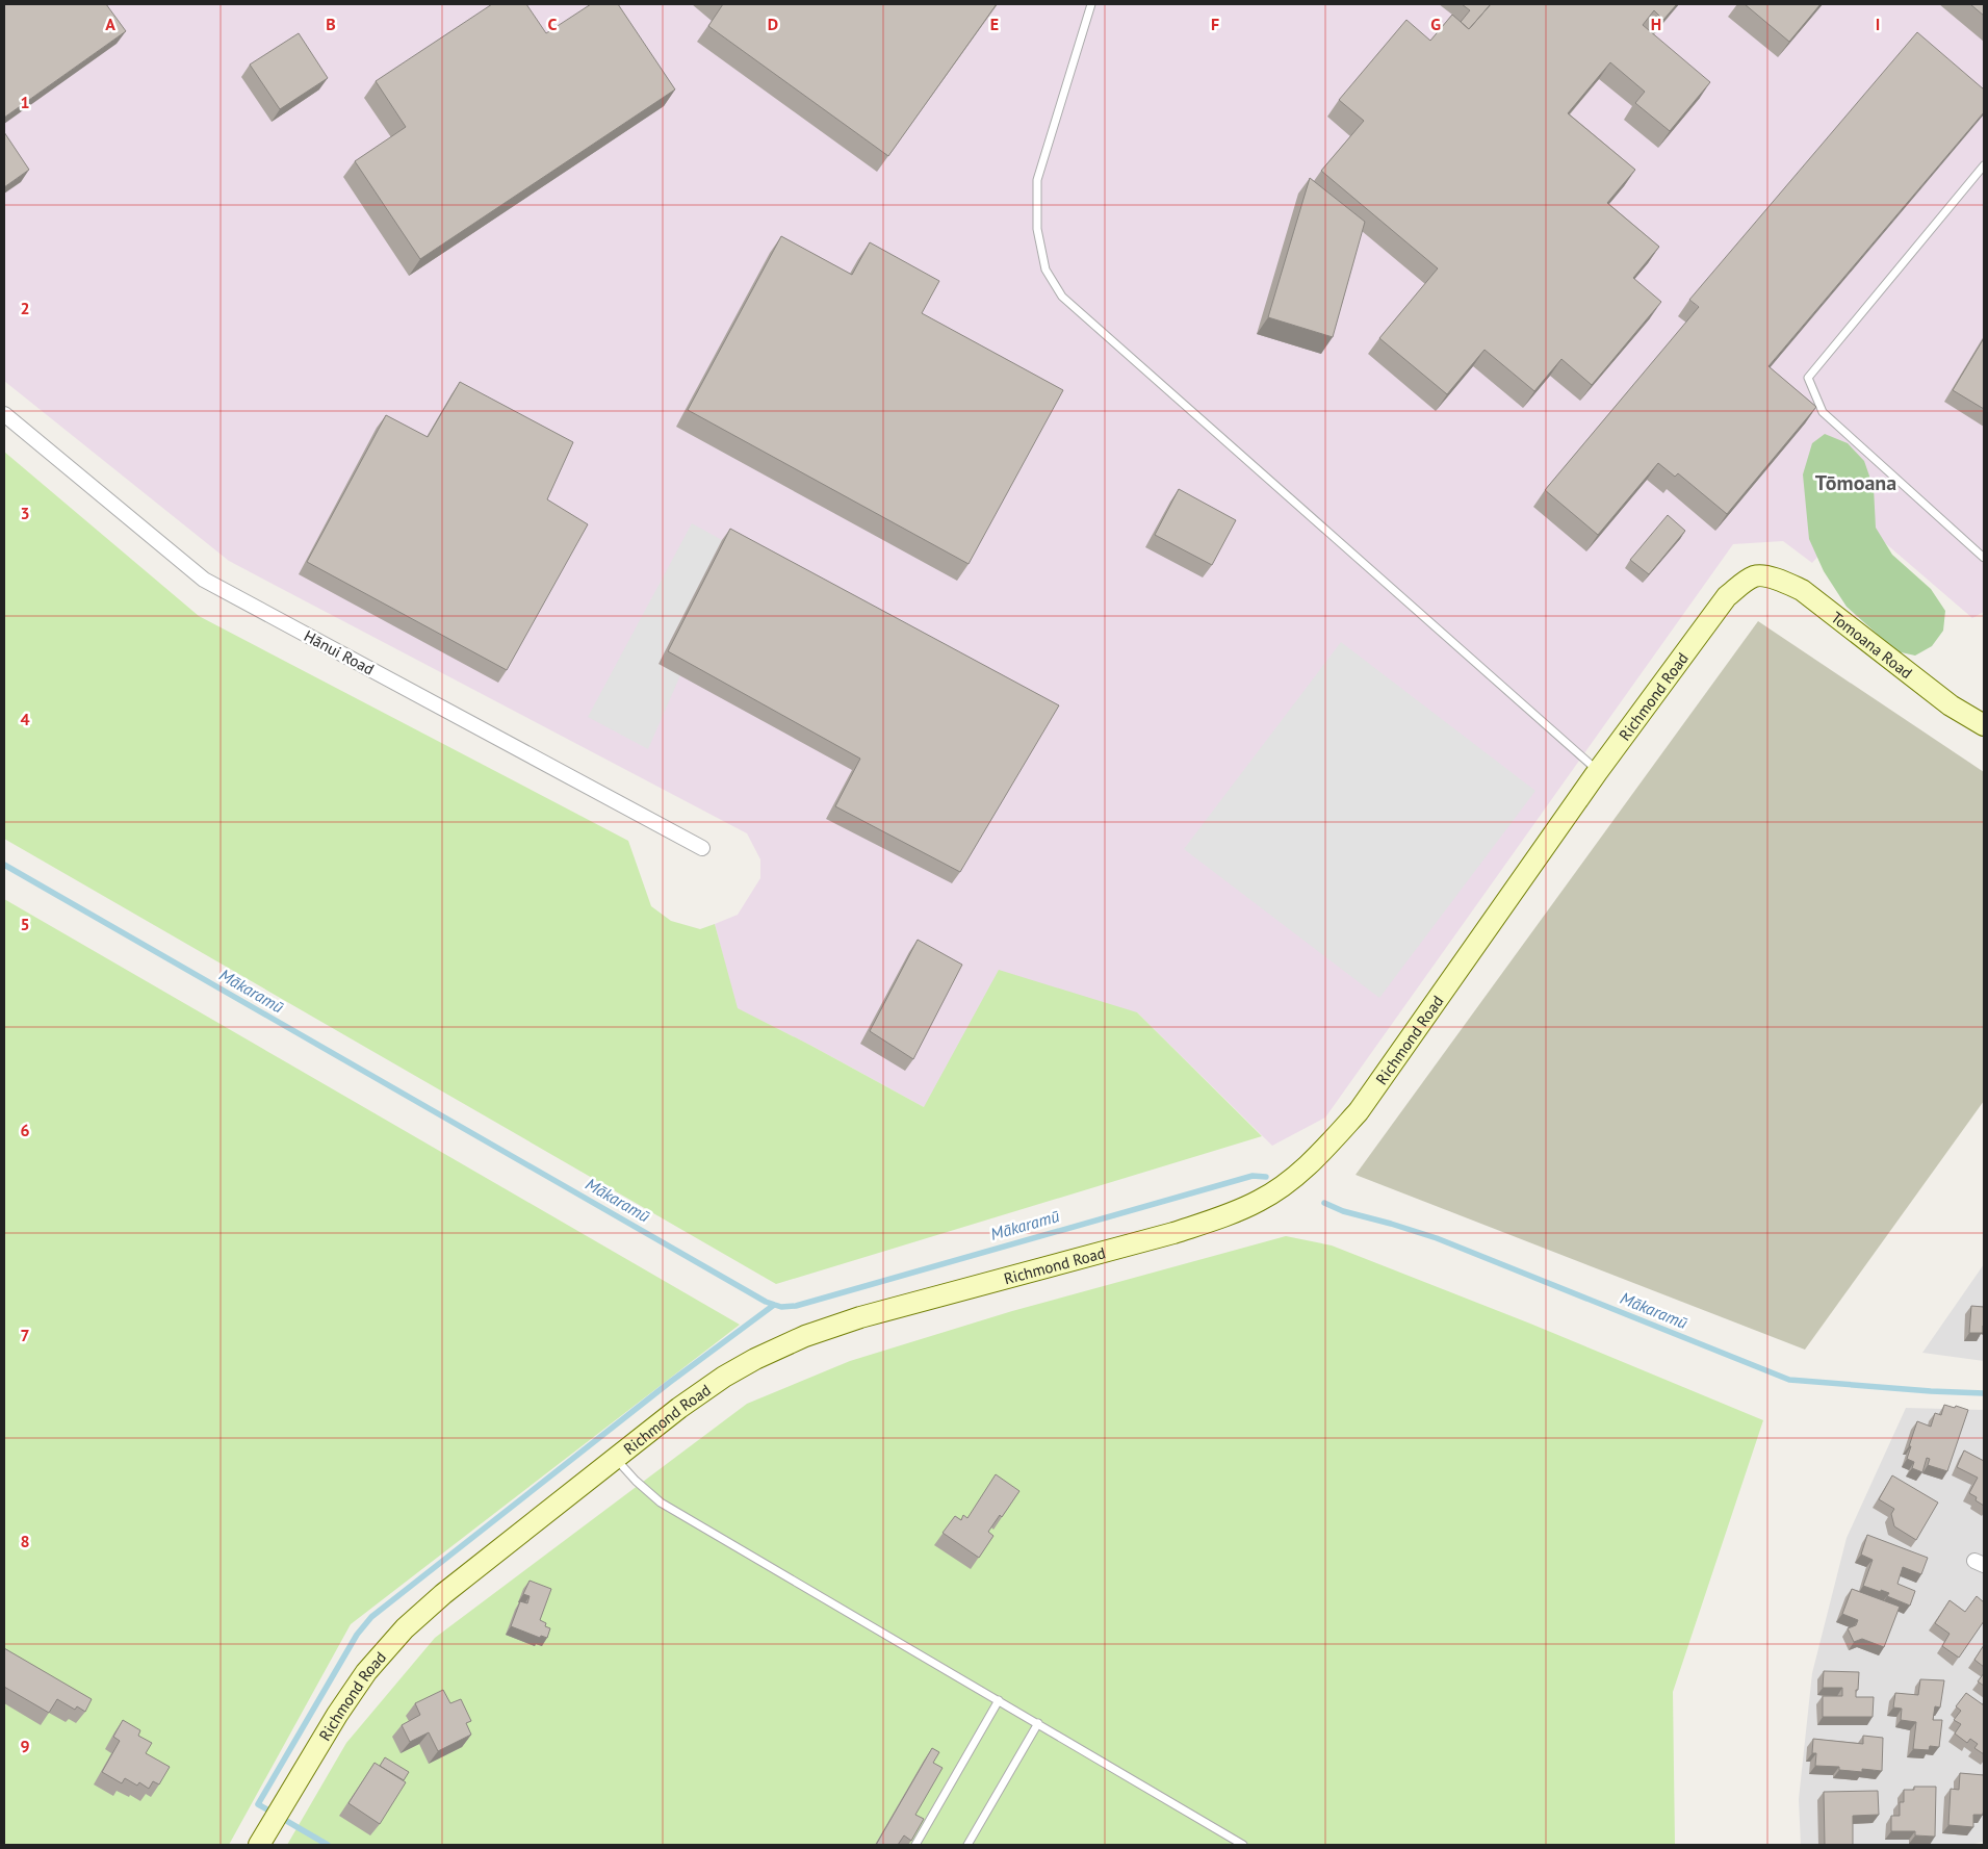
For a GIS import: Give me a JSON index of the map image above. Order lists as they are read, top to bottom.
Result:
{
  "streets": {
    "street": ["Tomoana Road", "Hānui Road", "Richmond Road"]
  },
  "crossings": [
    ["Tomoana Road", "Richmond Road"]
  ],
  "districts": ["Tōmoana"],
  "water": ["Mākaramū"],
  "grid": {
    "columns": [
      "A",
      "B",
      "C",
      "D",
      "E",
      "F",
      "G",
      "H",
      "I"
    ],
    "rows": [
      "1",
      "2",
      "3",
      "4",
      "5",
      "6",
      "7",
      "8",
      "9"
    ]
  }
}
